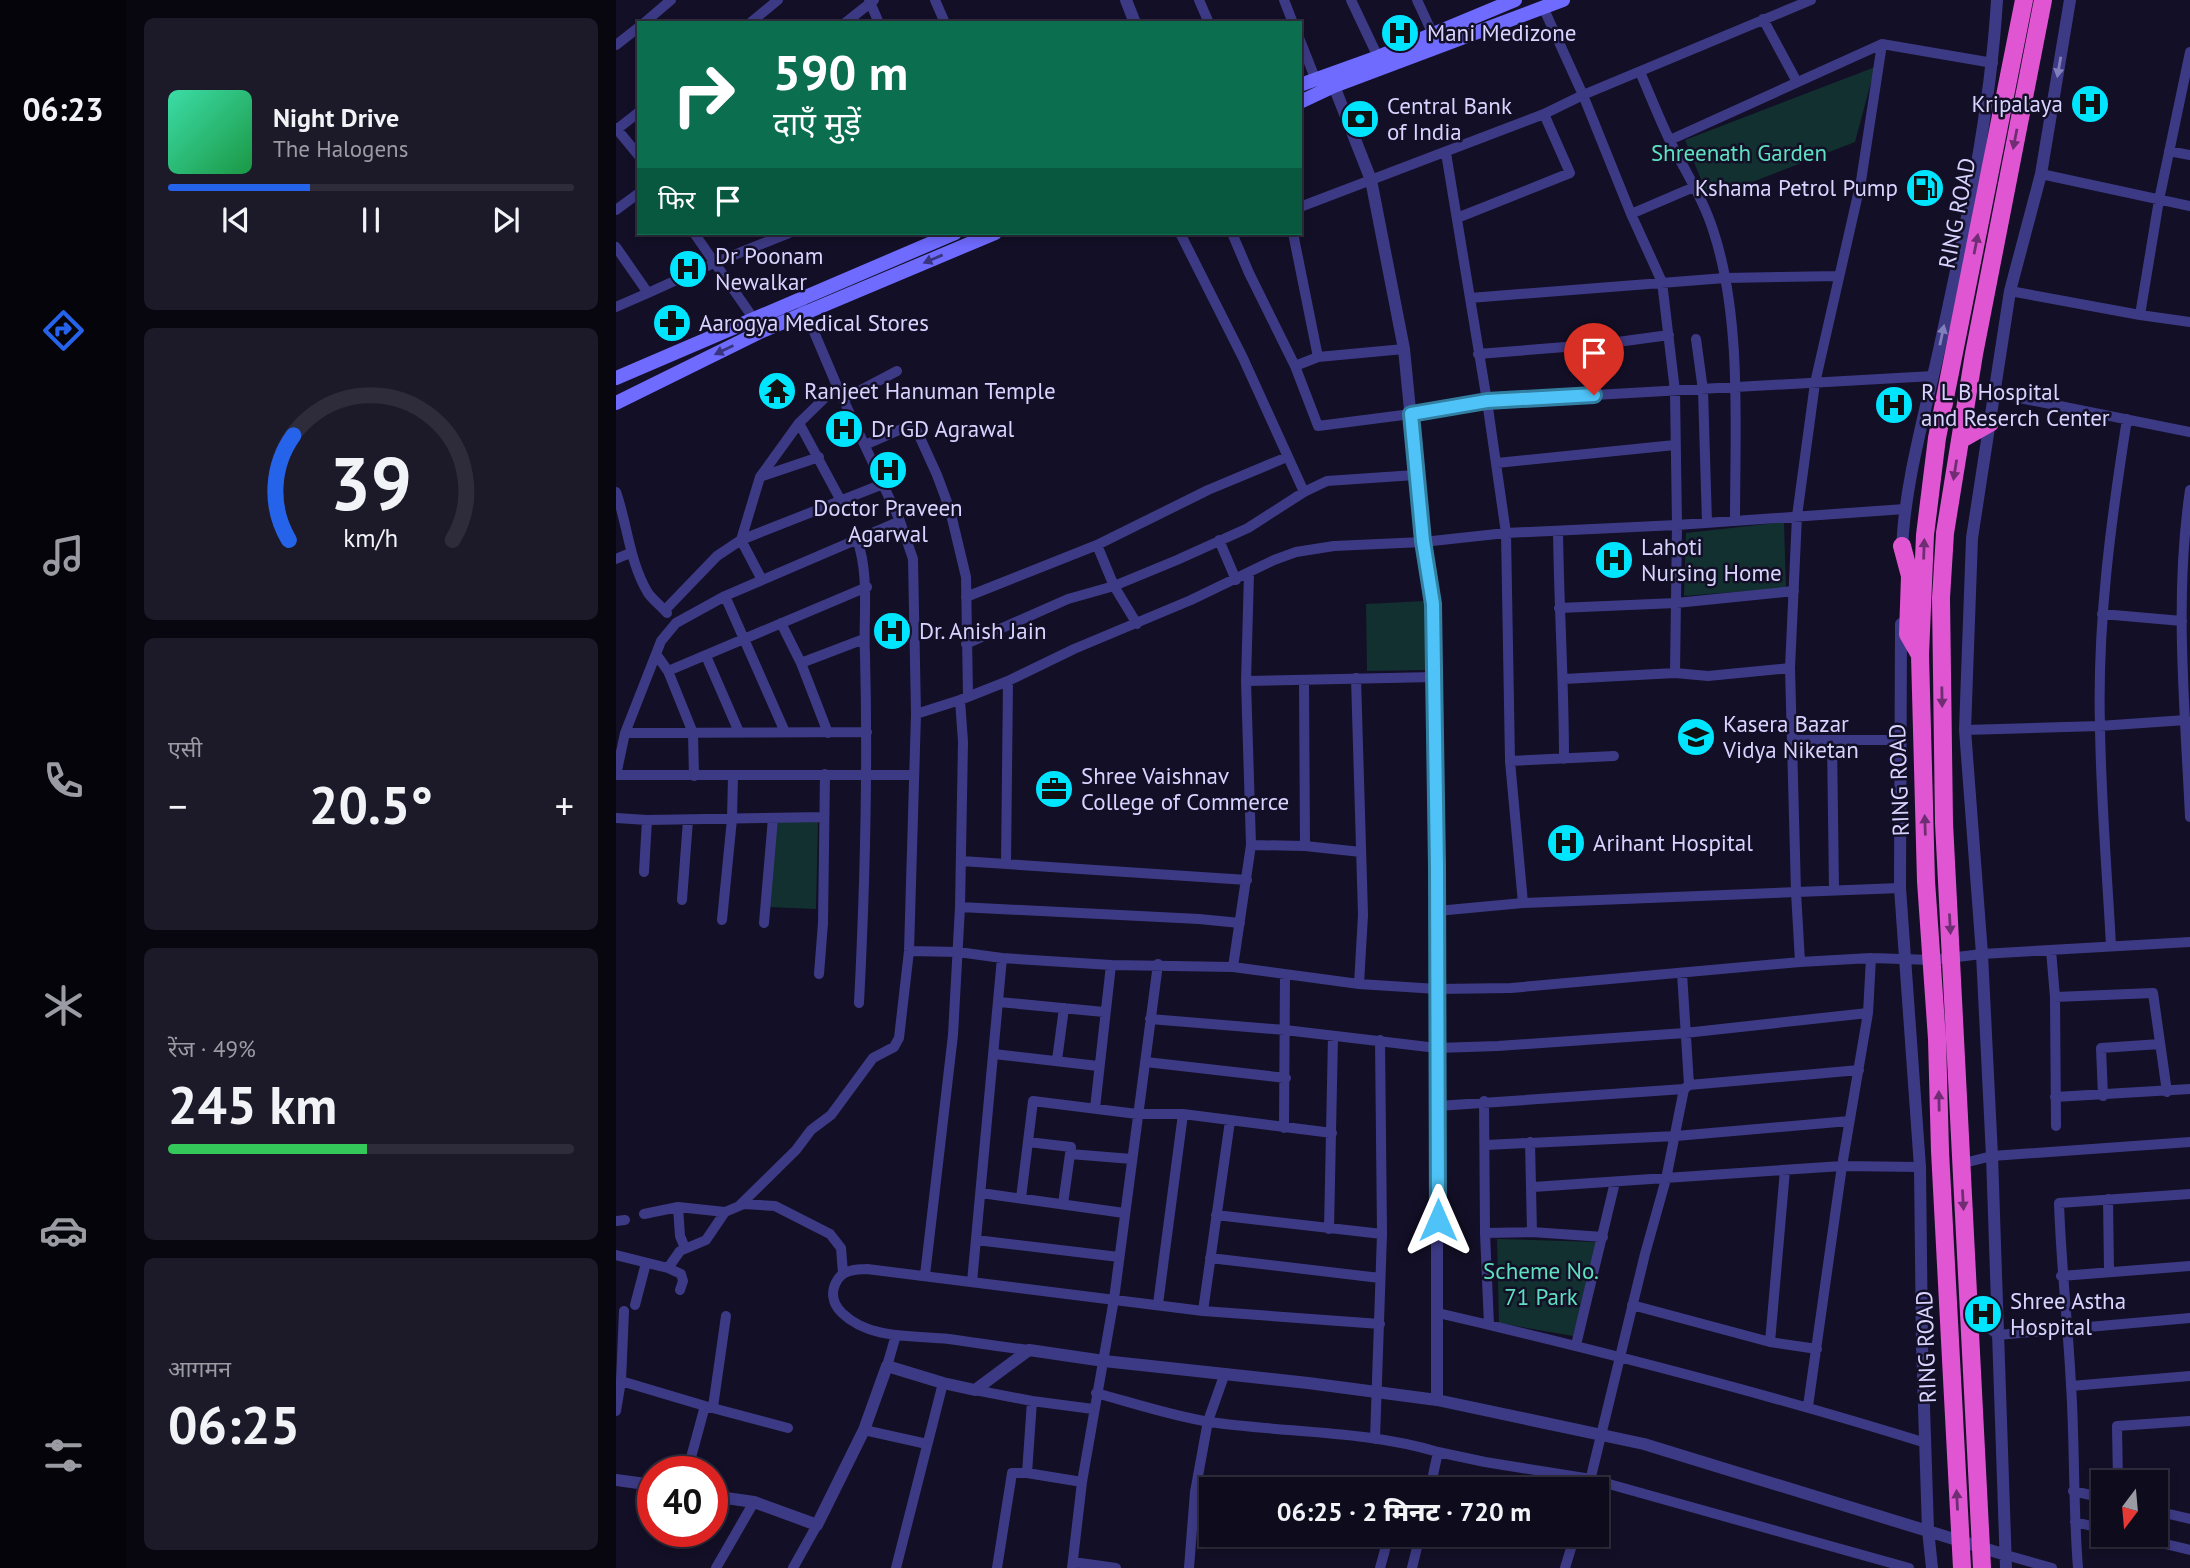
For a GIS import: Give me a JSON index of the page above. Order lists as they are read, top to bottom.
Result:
{
  "streets": {
    "highway": ["RING ROAD"]
  },
  "parks": ["Shreenath Garden", "Scheme No. 71 Park"],
  "places": {
    "hospital": [
      "Mani Medizone",
      "Kripalaya",
      "Dr Poonam Newalkar",
      "R L B Hospital and Reserch Center",
      "Dr GD Agrawal",
      "Doctor Praveen Agarwal",
      "Lahoti Nursing Home",
      "Dr. Anish Jain",
      "Arihant Hospital",
      "Shree Astha Hospital"
    ],
    "bank": ["Central Bank of India"],
    "fuel station": ["Kshama Petrol Pump"],
    "pharmacy": ["Aarogya Medical Stores"],
    "temple": ["Ranjeet Hanuman Temple"],
    "school or university": ["Kasera Bazar Vidya Niketan"],
    "office": ["Shree Vaishnav College of Commerce"]
  },
  "north": "bottom",
  "page": {
    "tabs": "06:23",
    "turn": ["590 m", "दाएँ मुड़ें"],
    "song": ["Night Drive", "The Halogens"],
    "then": "फिर",
    "tile": [
      "एसी",
      ["रेंज · 49%", "245 km"],
      ["आगमन", "06:25"]
    ],
    "heat": ["−", "20.5°", "+"],
    "limit": "40",
    "trip": "06:25 · 2 मिनट · 720 m",
    "gauge": ["39", "km/h"]
  }
}
